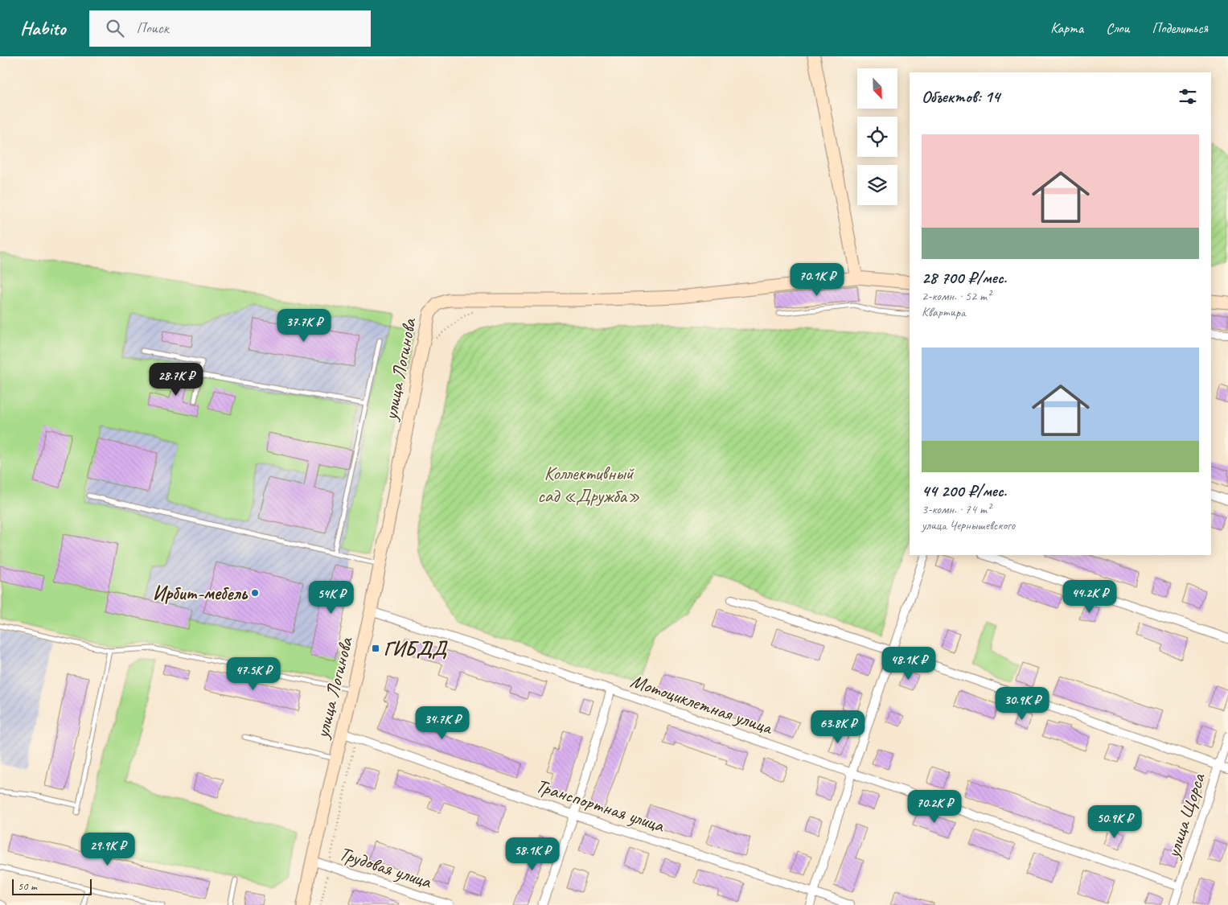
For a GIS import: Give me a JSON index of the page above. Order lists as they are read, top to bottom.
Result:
{
  "streets": {
    "street": [
      "улица Логинова",
      "Мотоциклетная улица",
      "Транспортная улица",
      "улица Щорса",
      "Трудовая улица"
    ]
  },
  "crossings": [
    ["улица Логинова", "Мотоциклетная улица"],
    ["улица Логинова", "Транспортная улица"],
    ["улица Логинова", "Трудовая улица"],
    ["Мотоциклетная улица", "улица Щорса"]
  ],
  "parks": ["Коллективный сад «Дружба»"],
  "places": {
    "other": ["Ирбит-мебель"],
    "transit": ["ГИБДД"]
  },
  "scale_bar": "50 m",
  "north": "bottom right",
  "page": {
    "header": "Habito",
    "search": "Поиск",
    "nav": ["Карта", "Слои", "Поделиться"],
    "heading": "Объектов: 14",
    "list": [
      {
        "name": "28 700 ₽/мес.",
        "note": "2-комн. · 52 m² · Квартира"
      },
      {
        "name": "44 200 ₽/мес.",
        "note": "3-комн. · 74 m² · улица Чернышевского"
      }
    ],
    "price": [
      "70.1K ₽",
      "37.7K ₽",
      "28.7K ₽",
      "44.2K ₽",
      "54K ₽",
      "48.1K ₽",
      "47.5K ₽",
      "30.9K ₽",
      "34.7K ₽",
      "63.8K ₽",
      "70.2K ₽",
      "50.9K ₽",
      "29.9K ₽",
      "58.1K ₽"
    ],
    "scale": "50 m"
  }
}
